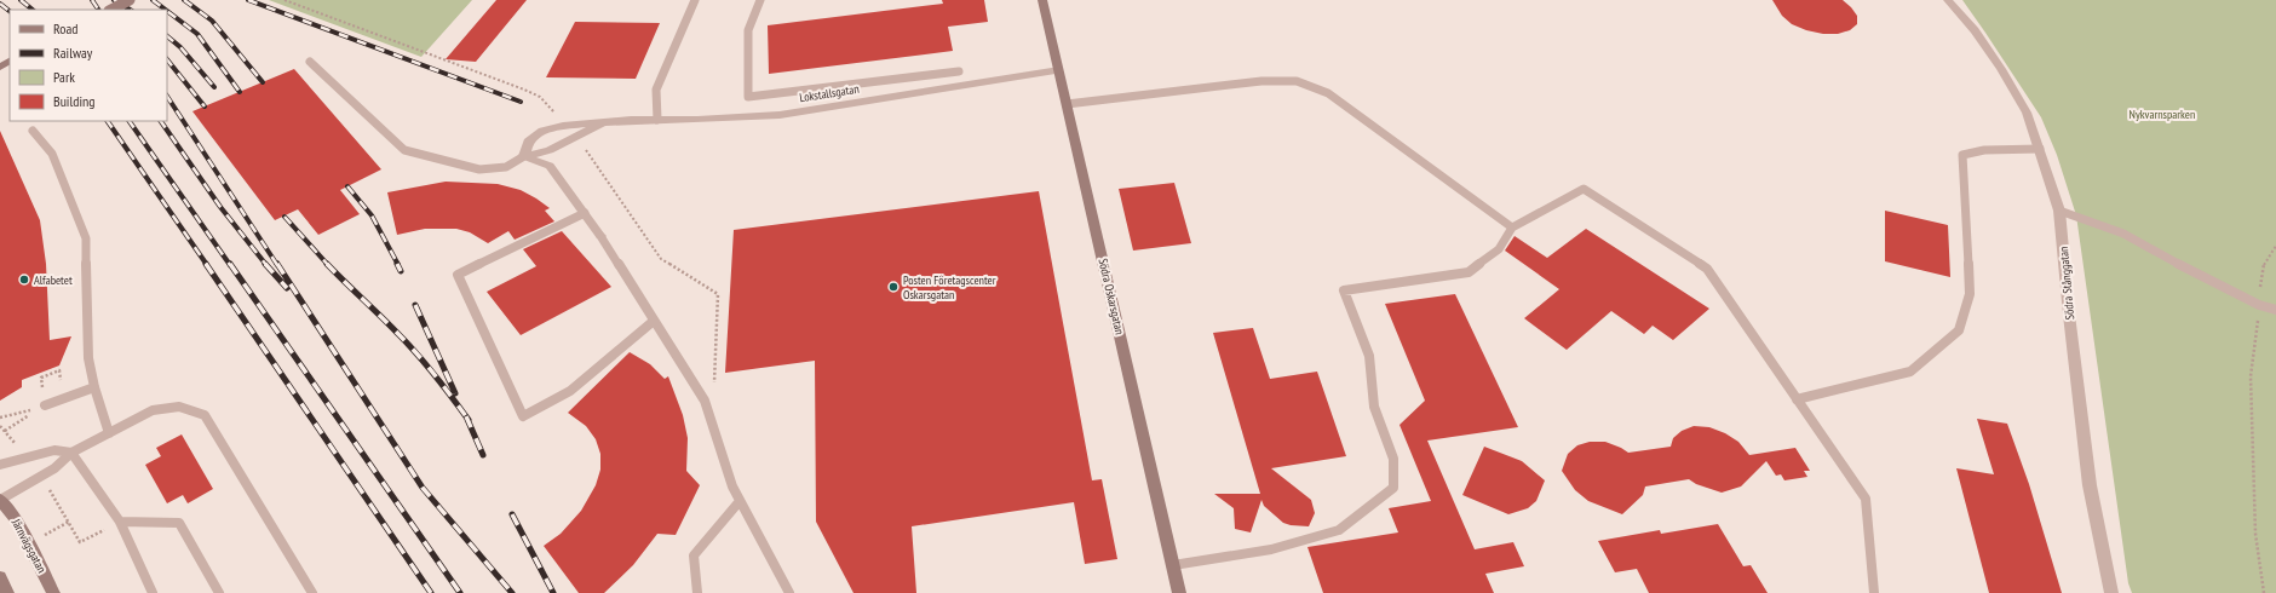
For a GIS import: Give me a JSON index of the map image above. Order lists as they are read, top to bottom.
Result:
{
  "streets": {
    "street": [
      "Lokstallsgatan",
      "Södra Stånggatan",
      "Södra Oskarsgatan",
      "Järnvägsgatan"
    ]
  },
  "crossings": [
    ["Lokstallsgatan", "Södra Oskarsgatan"]
  ],
  "parks": ["Nykvarnsparken"],
  "places": ["Alfabetet", "Posten Företagscenter Oskarsgatan"],
  "legend": [
    "Road",
    "Railway",
    "Park",
    "Building"
  ]
}
